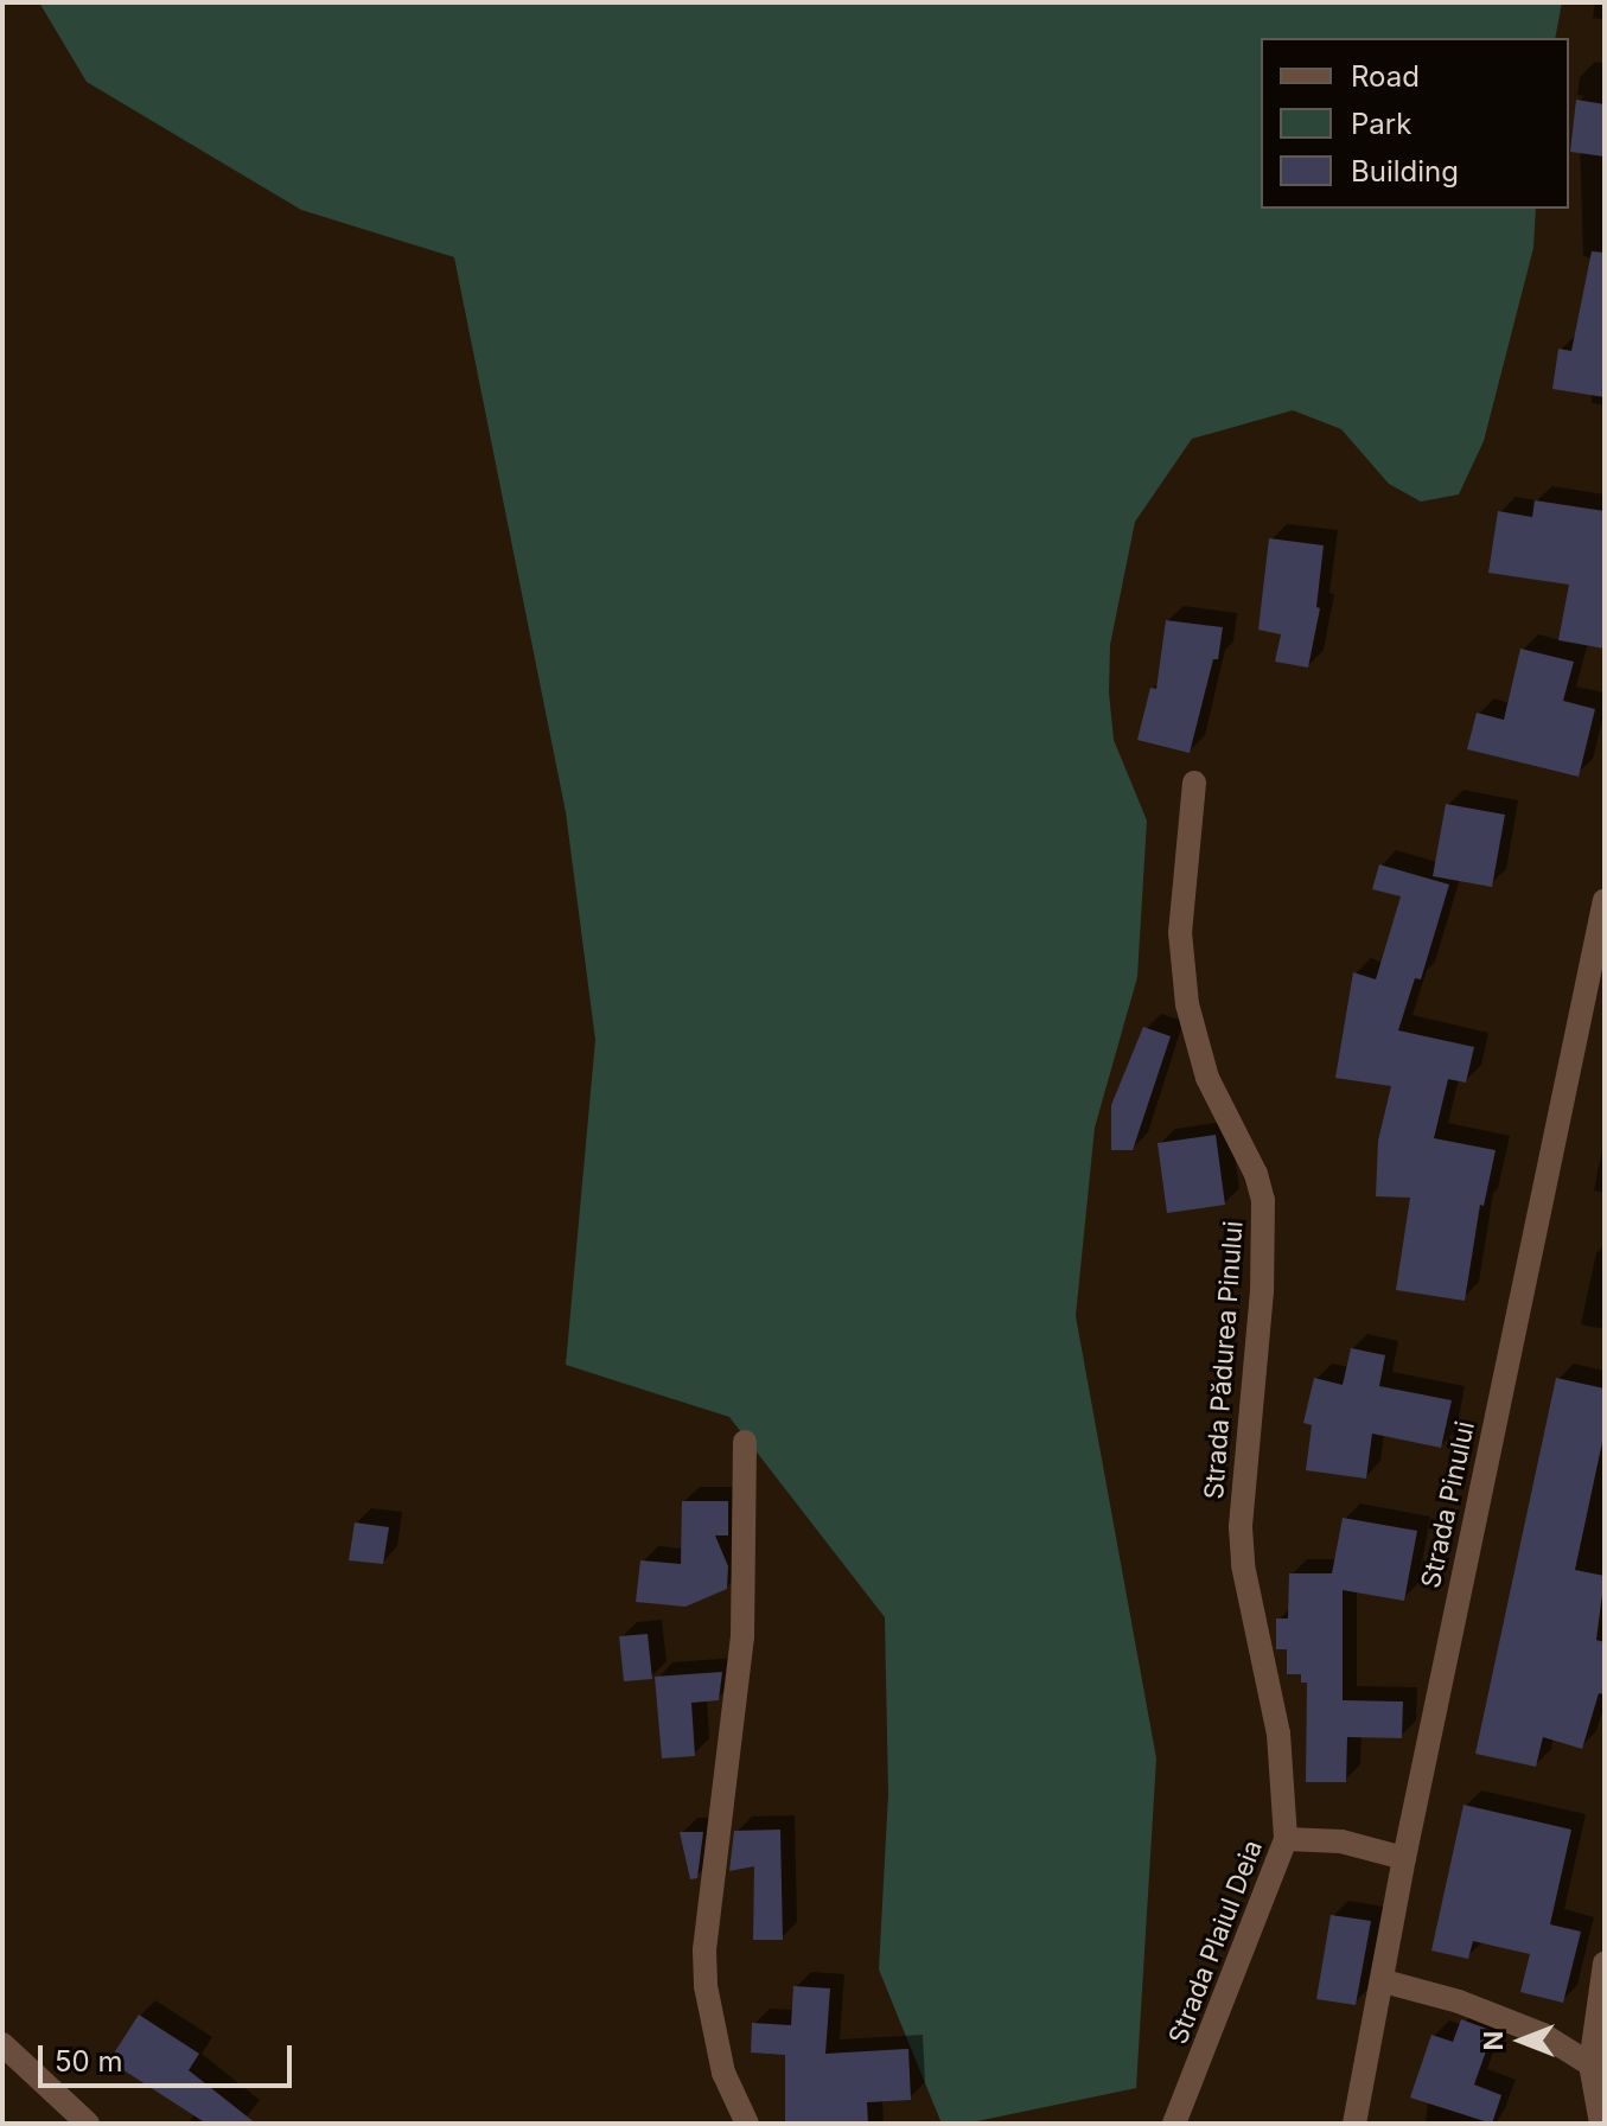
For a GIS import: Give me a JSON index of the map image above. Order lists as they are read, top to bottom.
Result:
{
  "streets": {
    "street": ["Strada Pădurea Pinului", "Strada Pinului", "Strada Plaiul Deia"]
  },
  "crossings": [
    ["Strada Pădurea Pinului", "Strada Plaiul Deia"],
    ["Strada Pinului", "Strada Plaiul Deia"]
  ],
  "legend": ["Road", "Park", "Building"],
  "scale_bar": "50 m",
  "north": "left"
}
